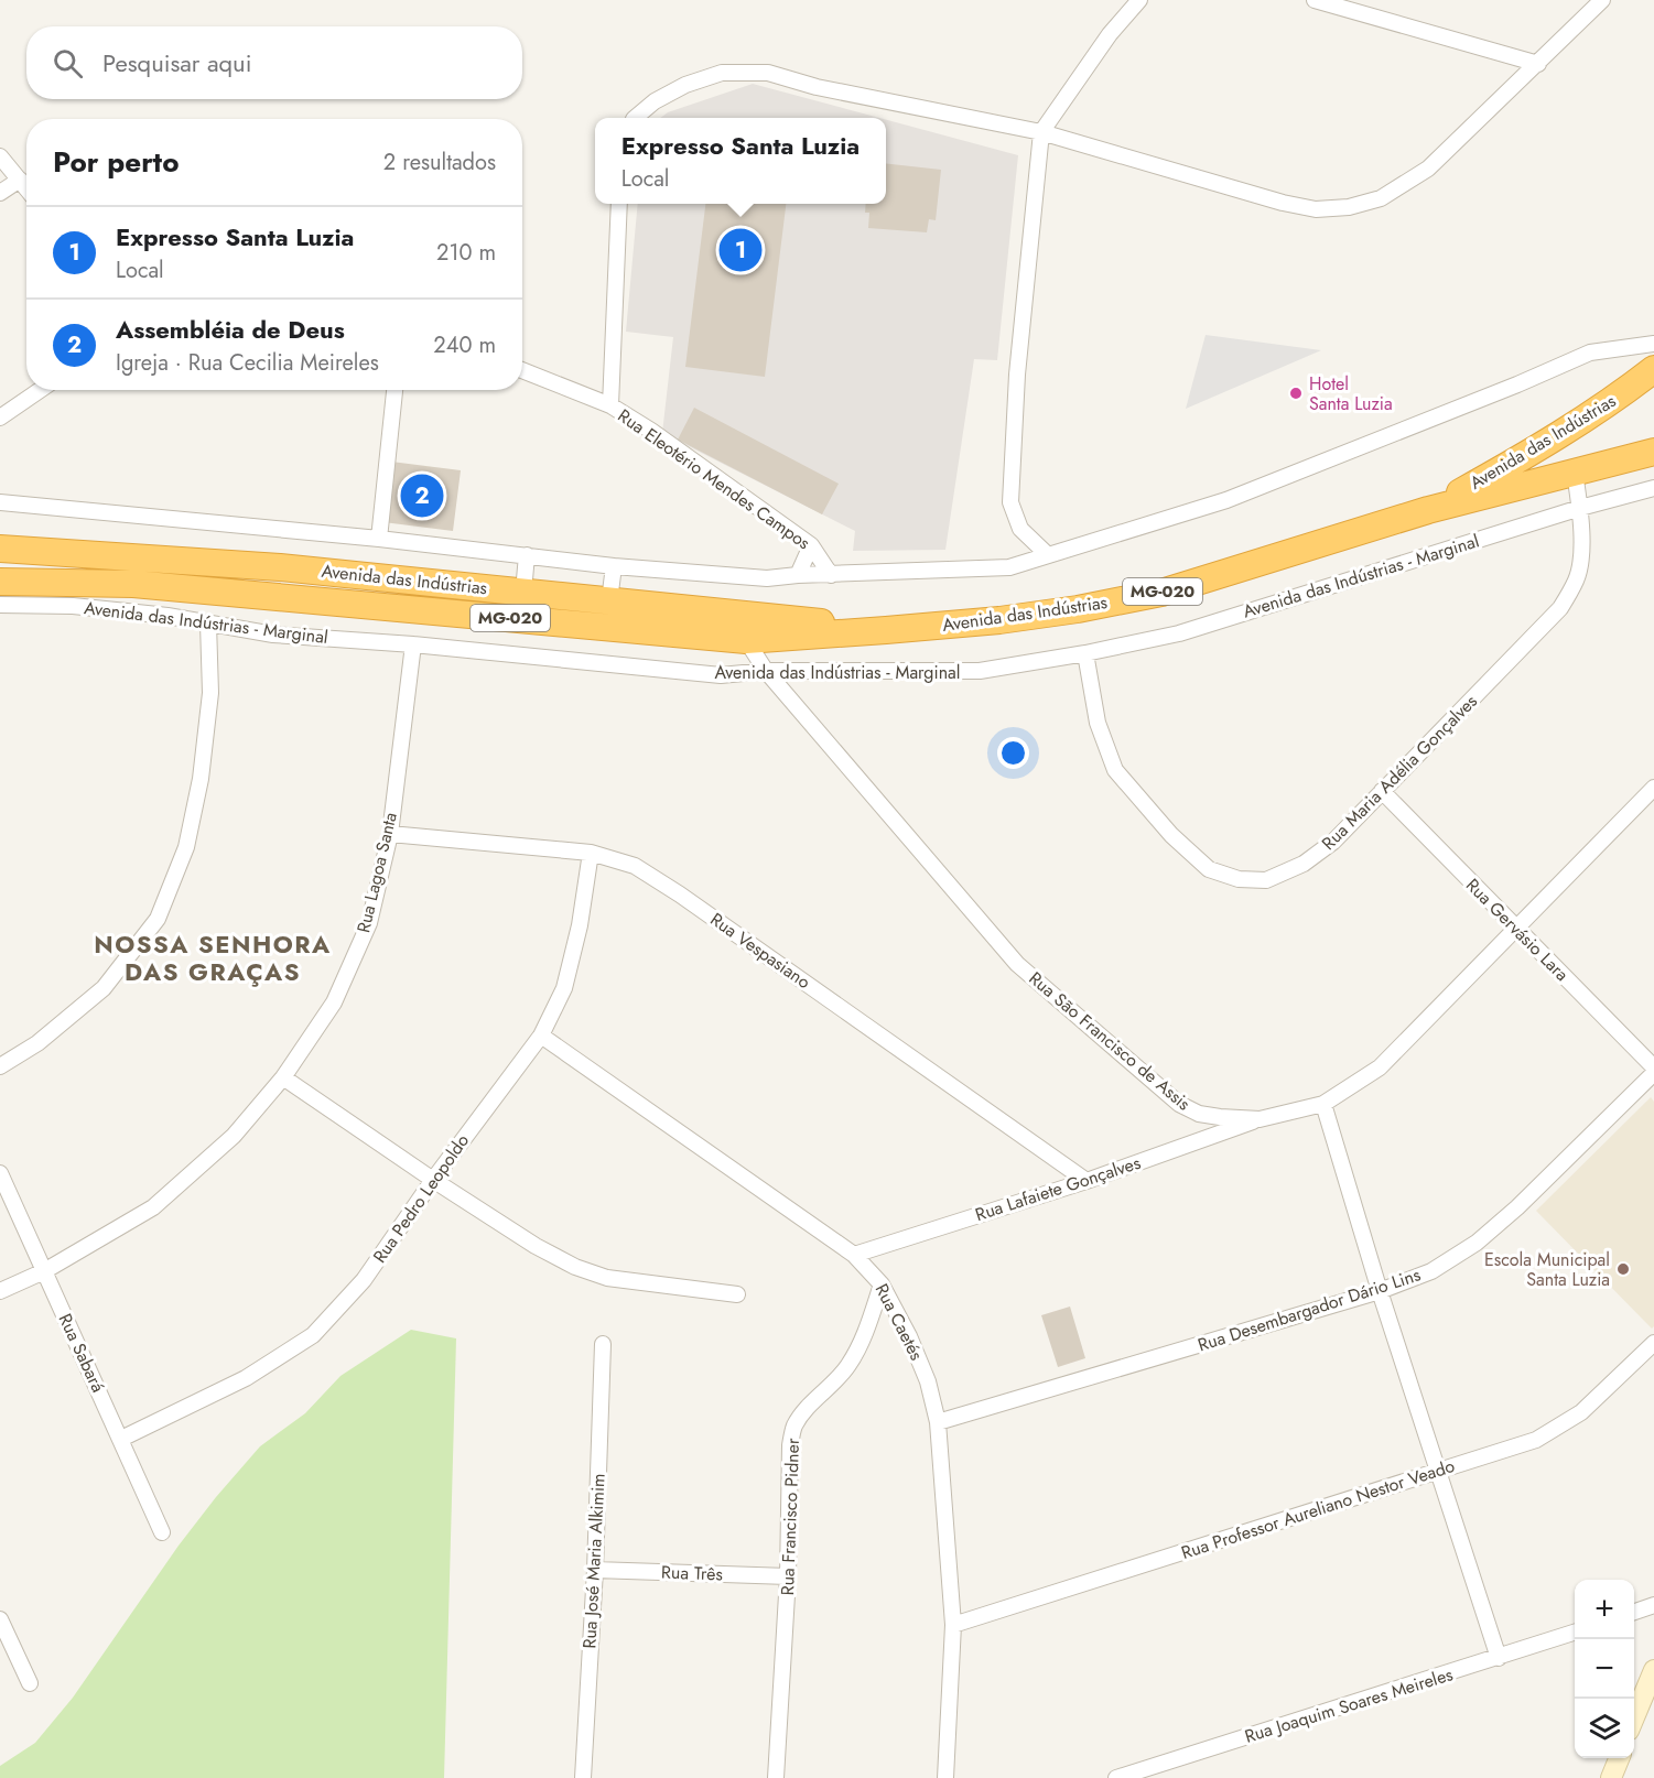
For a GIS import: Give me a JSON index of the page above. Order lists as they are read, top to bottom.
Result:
{
  "streets": {
    "highway": ["Avenida das Indústrias", "MG-020"],
    "street": [
      "Rua Eleotério Mendes Campos",
      "Avenida das Indústrias - Marginal",
      "Rua Maria Adélia Gonçalves",
      "Rua Lagoa Santa",
      "Rua Gervásio Lara",
      "Rua Vespasiano",
      "Rua São Francisco de Assis",
      "Rua Lafaiete Gonçalves",
      "Rua Pedro Leopoldo",
      "Rua Desembargador Dário Lins",
      "Rua Caetés",
      "Rua Sabará",
      "Rua Professor Aureliano Nestor Veado",
      "Rua Francisco Pidner",
      "Rua José Maria Alkimim",
      "Rua Três",
      "Rua Joaquim Soares Meireles"
    ]
  },
  "crossings": [
    ["Avenida das Indústrias", "Rua Maria Adélia Gonçalves"],
    ["Avenida das Indústrias", "Rua São Francisco de Assis"],
    ["Avenida das Indústrias - Marginal", "Rua Maria Adélia Gonçalves"],
    ["Avenida das Indústrias - Marginal", "Rua Lagoa Santa"],
    ["Avenida das Indústrias - Marginal", "Rua São Francisco de Assis"],
    ["Rua Maria Adélia Gonçalves", "Rua Gervásio Lara"],
    ["Rua Lagoa Santa", "Rua Vespasiano"],
    ["Rua Lagoa Santa", "Rua Sabará"],
    ["Rua Gervásio Lara", "Rua São Francisco de Assis"],
    ["Rua Vespasiano", "Rua Lafaiete Gonçalves"],
    ["Rua Vespasiano", "Rua Pedro Leopoldo"],
    ["Rua São Francisco de Assis", "Rua Lafaiete Gonçalves"],
    ["Rua Lafaiete Gonçalves", "Rua Caetés"],
    ["Rua Pedro Leopoldo", "Rua Caetés"],
    ["Rua Pedro Leopoldo", "Rua Sabará"],
    ["Rua Desembargador Dário Lins", "Rua Caetés"],
    ["Rua Caetés", "Rua Professor Aureliano Nestor Veado"],
    ["Rua Caetés", "Rua Francisco Pidner"],
    ["Rua Francisco Pidner", "Rua Três"],
    ["Rua José Maria Alkimim", "Rua Três"]
  ],
  "districts": ["NOSSA SENHORA DAS GRAÇAS"],
  "places": ["Hotel Santa Luzia", "Escola Municipal Santa Luzia"],
  "page": {
    "search": "Pesquisar aqui",
    "popup": ["Expresso Santa Luzia", "Local"],
    "heading": ["Por perto", "2 resultados"],
    "list": [
      {
        "mark": "1",
        "name": "Expresso Santa Luzia",
        "note": "Local",
        "value": "210 m"
      },
      {
        "mark": "2",
        "name": "Assembléia de Deus",
        "note": "Igreja · Rua Cecilia Meireles",
        "value": "240 m"
      }
    ],
    "pins": ["1", "2"],
    "map_buttons": ["+", "−"]
  }
}
